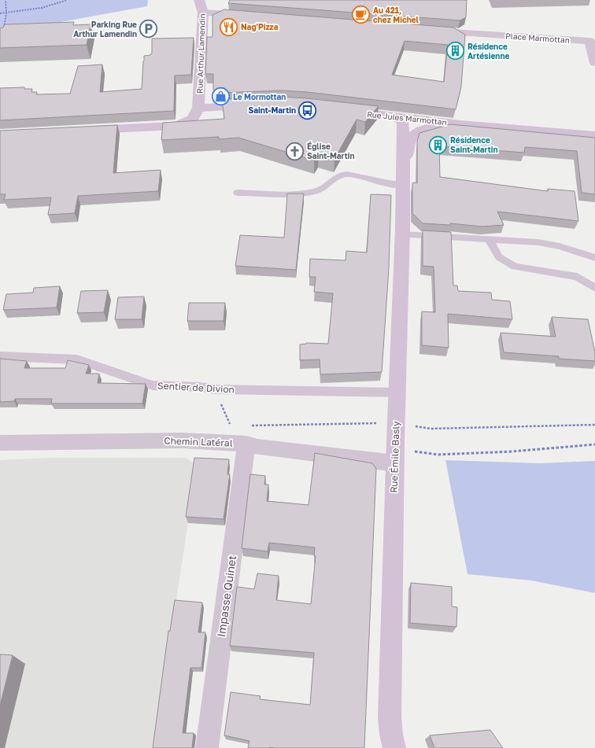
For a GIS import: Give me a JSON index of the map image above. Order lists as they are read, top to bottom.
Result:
{
  "streets": {
    "street": [
      "Place Marmottan",
      "Rue Arthur Lamendin",
      "Rue Jules Marmottan",
      "Chemin Latéral",
      "Rue Émile Basly",
      "Impasse Quinet"
    ],
    "lane": ["Sentier de Divion"]
  },
  "crossings": [
    ["Rue Jules Marmottan", "Rue Émile Basly"],
    ["Sentier de Divion", "Rue Émile Basly"],
    ["Chemin Latéral", "Rue Émile Basly"],
    ["Chemin Latéral", "Impasse Quinet"]
  ],
  "places": {
    "cafe": ["Au 421, chez Michel"],
    "restaurant": ["Nag'Pizza"],
    "parking": ["Parking Rue Arthur Lamendin"],
    "building": ["Résidence Artésienne", "Résidence Saint-Martin"],
    "shop": ["Le Mormottan"],
    "bus stop": ["Saint-Martin"],
    "church": ["Église Saint-Martin"]
  }
}
